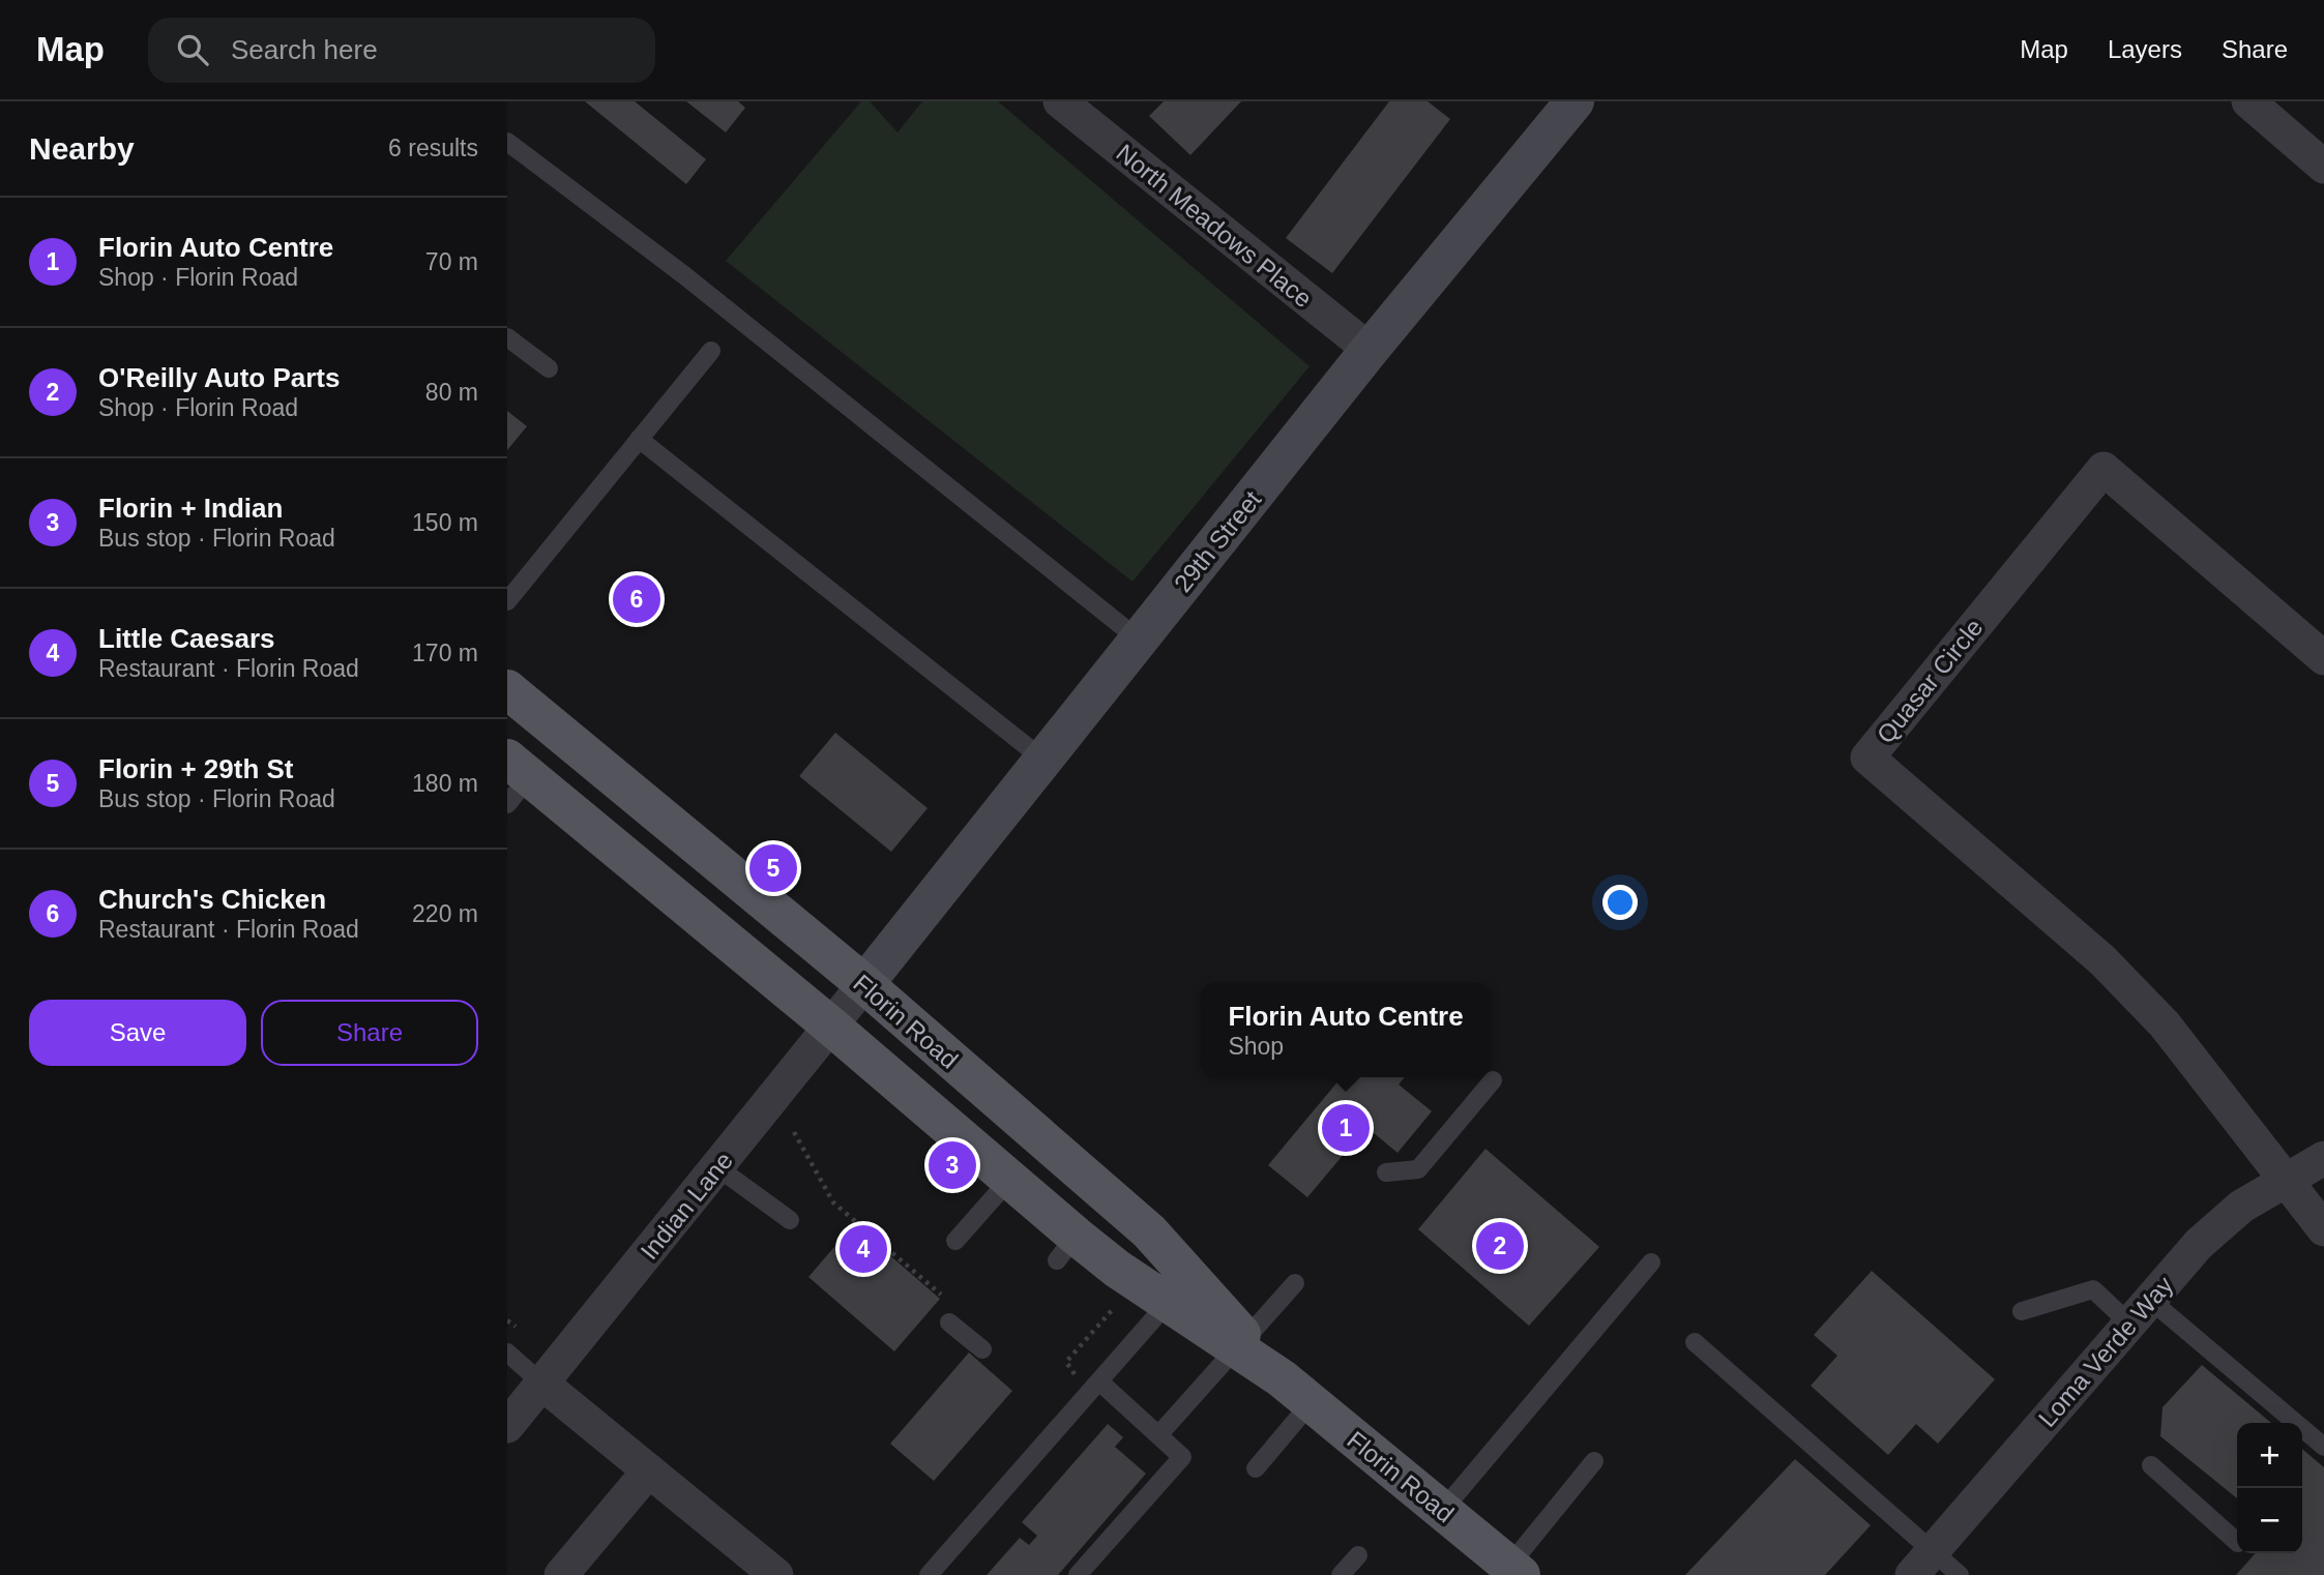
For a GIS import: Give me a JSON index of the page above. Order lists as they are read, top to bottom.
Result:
{
  "streets": {
    "main road": ["Florin Road"],
    "street": [
      "North Meadows Place",
      "29th Street",
      "Quasar Circle",
      "Indian Lane",
      "Loma Verde Way"
    ]
  },
  "crossings": [
    ["North Meadows Place", "29th Street"],
    ["29th Street", "Florin Road"],
    ["29th Street", "Indian Lane"],
    ["Quasar Circle", "Loma Verde Way"],
    ["Florin Road", "Indian Lane"]
  ],
  "page": {
    "header": "Map",
    "search": "Search here",
    "nav": ["Map", "Layers", "Share"],
    "heading": ["Nearby", "6 results"],
    "list": [
      {
        "mark": "1",
        "name": "Florin Auto Centre",
        "note": "Shop · Florin Road",
        "value": "70 m"
      },
      {
        "mark": "2",
        "name": "O'Reilly Auto Parts",
        "note": "Shop · Florin Road",
        "value": "80 m"
      },
      {
        "mark": "3",
        "name": "Florin + Indian",
        "note": "Bus stop · Florin Road",
        "value": "150 m"
      },
      {
        "mark": "4",
        "name": "Little Caesars",
        "note": "Restaurant · Florin Road",
        "value": "170 m"
      },
      {
        "mark": "5",
        "name": "Florin + 29th St",
        "note": "Bus stop · Florin Road",
        "value": "180 m"
      },
      {
        "mark": "6",
        "name": "Church's Chicken",
        "note": "Restaurant · Florin Road",
        "value": "220 m"
      }
    ],
    "pins": [
      "6",
      "5",
      "1",
      "3",
      "2",
      "4"
    ],
    "buttons": ["Save", "Share"],
    "popup": ["Florin Auto Centre", "Shop"],
    "map_buttons": ["+", "−"]
  }
}
